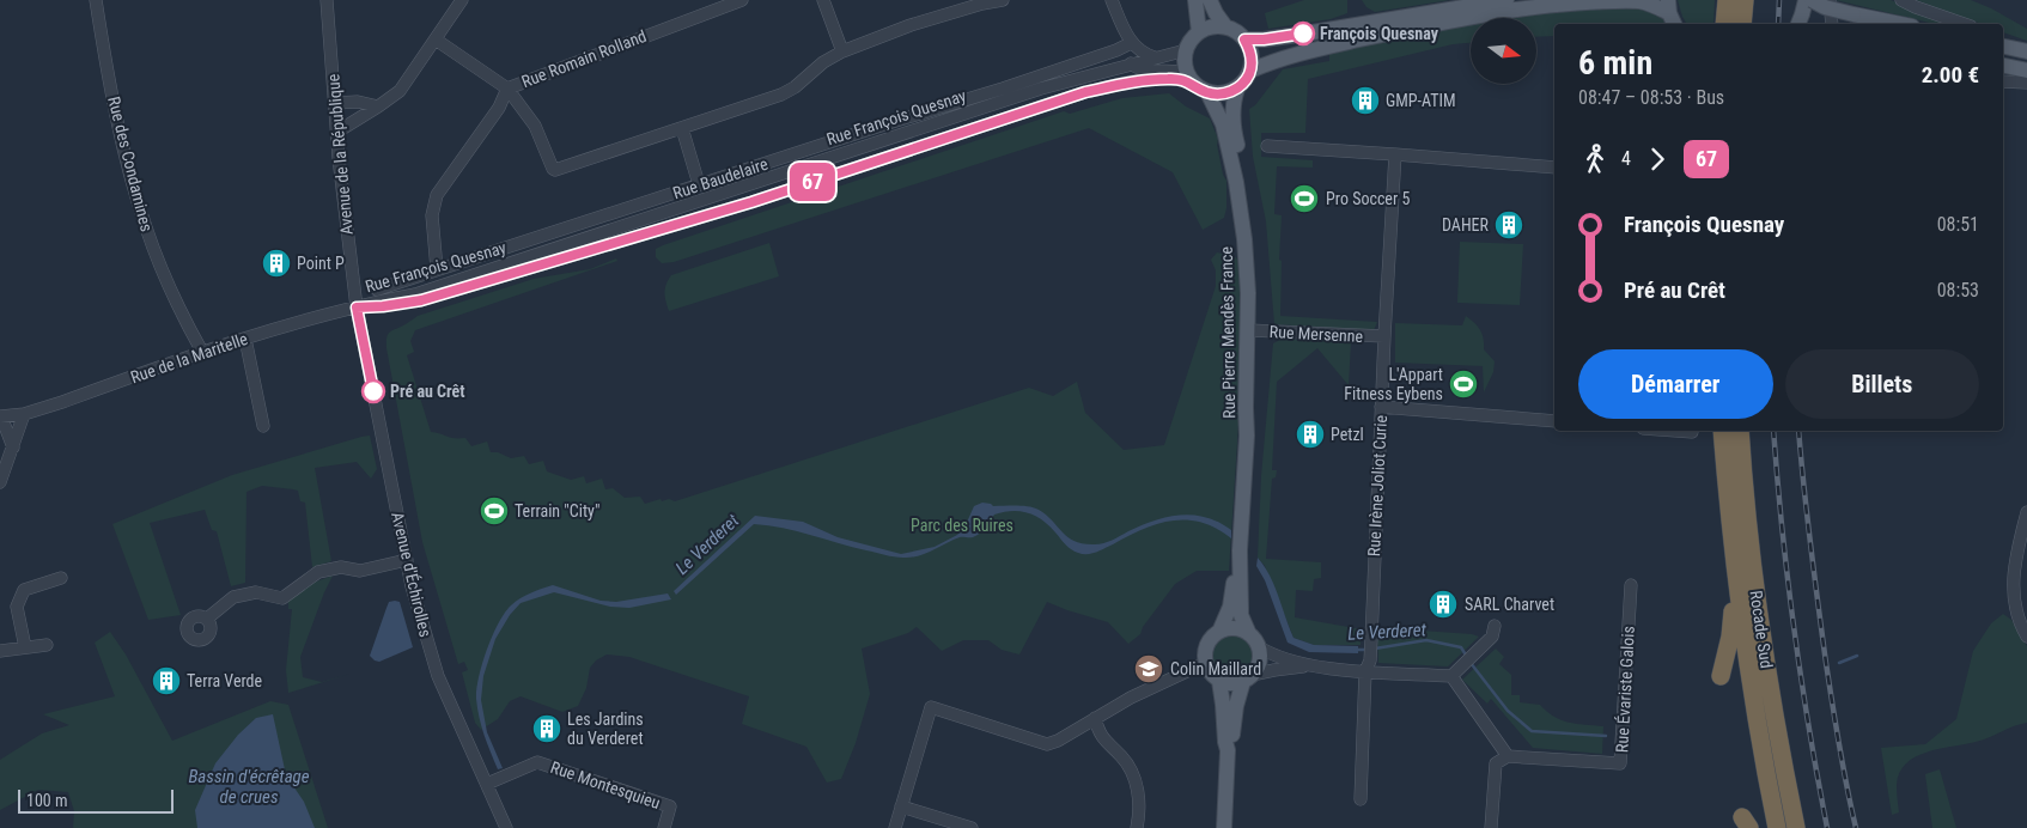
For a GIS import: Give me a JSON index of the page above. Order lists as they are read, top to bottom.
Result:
{
  "streets": {
    "highway": ["Rocade Sud"],
    "main road": ["Rue François Quesnay", "Rue Pierre Mendès France"],
    "street": [
      "Rue Romain Rolland",
      "Avenue de la République",
      "Rue des Condamines",
      "Rue Baudelaire",
      "Rue Mersenne",
      "Rue de la Maritelle",
      "Rue Irène Joliot Curie",
      "Avenue d'Échirolles",
      "Rue Évariste Galois",
      "Rue Montesquieu"
    ]
  },
  "crossings": [
    ["Rue François Quesnay", "Avenue de la République"],
    ["Rue François Quesnay", "Rue Baudelaire"],
    ["Rue François Quesnay", "Rue Pierre Mendès France"],
    ["Rue François Quesnay", "Rue de la Maritelle"],
    ["Rue François Quesnay", "Avenue d'Échirolles"],
    ["Avenue de la République", "Rue de la Maritelle"],
    ["Avenue de la République", "Avenue d'Échirolles"],
    ["Rue des Condamines", "Rue de la Maritelle"],
    ["Rue Pierre Mendès France", "Rue Mersenne"],
    ["Rue Mersenne", "Rue Irène Joliot Curie"],
    ["Rue de la Maritelle", "Avenue d'Échirolles"],
    ["Avenue d'Échirolles", "Rue Montesquieu"]
  ],
  "water": ["Le Verderet", "Bassin d'écrêtage de crues"],
  "parks": ["Parc des Ruires"],
  "places": {
    "other": ["François Quesnay", "Pré au Crêt"],
    "building": [
      "GMP-ATIM",
      "DAHER",
      "Point P",
      "Petzl",
      "SARL Charvet",
      "Terra Verde",
      "Les Jardins du Verderet"
    ],
    "sports": ["Pro Soccer 5", "L'Appart Fitness Eybens", "Terrain \"City\""],
    "school or university": ["Colin Maillard"]
  },
  "lines": ["bus line 67"],
  "scale_bar": "100 m",
  "north": "right",
  "page": {
    "on_map": "67",
    "heading": ["6 min", "08:47 – 08:53 · Bus", "2.00 €"],
    "legs": ["4", "67"],
    "list": [
      {
        "name": "François Quesnay",
        "value": "08:51"
      },
      {
        "name": "Pré au Crêt",
        "value": "08:53"
      }
    ],
    "buttons": ["Démarrer", "Billets"],
    "scale": "100 m"
  }
}
